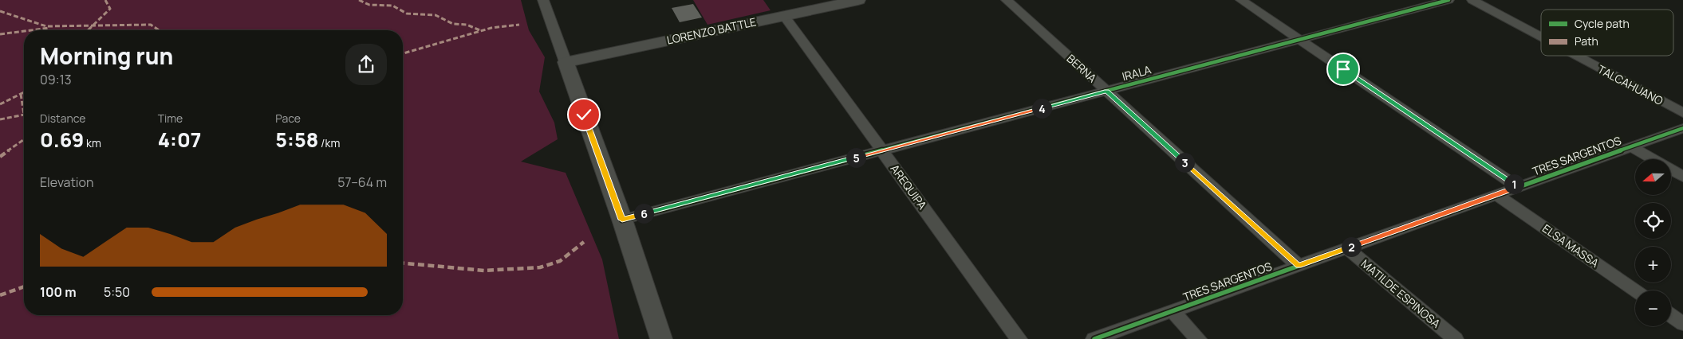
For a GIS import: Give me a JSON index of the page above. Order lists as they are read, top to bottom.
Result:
{
  "streets": {
    "street": [
      "LORENZO BATTLE",
      "BERNA",
      "IRALA",
      "TALCAHUANO",
      "TRES SARGENTOS",
      "AREQUIPA",
      "ELSA MASSA",
      "MATILDE ESPINOSA"
    ]
  },
  "crossings": [
    ["LORENZO BATTLE", "AREQUIPA"],
    ["BERNA", "IRALA"],
    ["BERNA", "TRES SARGENTOS"],
    ["IRALA", "AREQUIPA"],
    ["TRES SARGENTOS", "ELSA MASSA"],
    ["TRES SARGENTOS", "MATILDE ESPINOSA"]
  ],
  "legend": ["Cycle path", "Path"],
  "north": "left",
  "page": {
    "heading": ["Morning run", "09:13"],
    "stats": [
      ["Distance", "0.69 km"],
      ["Time", "4:07"],
      ["Pace", "5:58 /km"]
    ],
    "pins": [
      "4",
      "5",
      "3",
      "1",
      "6",
      "2"
    ],
    "map_buttons": ["+", "−"],
    "chart": ["Elevation", "57–64 m"],
    "list": [
      {
        "name": "100 m",
        "note": "5:50"
      }
    ]
  }
}
